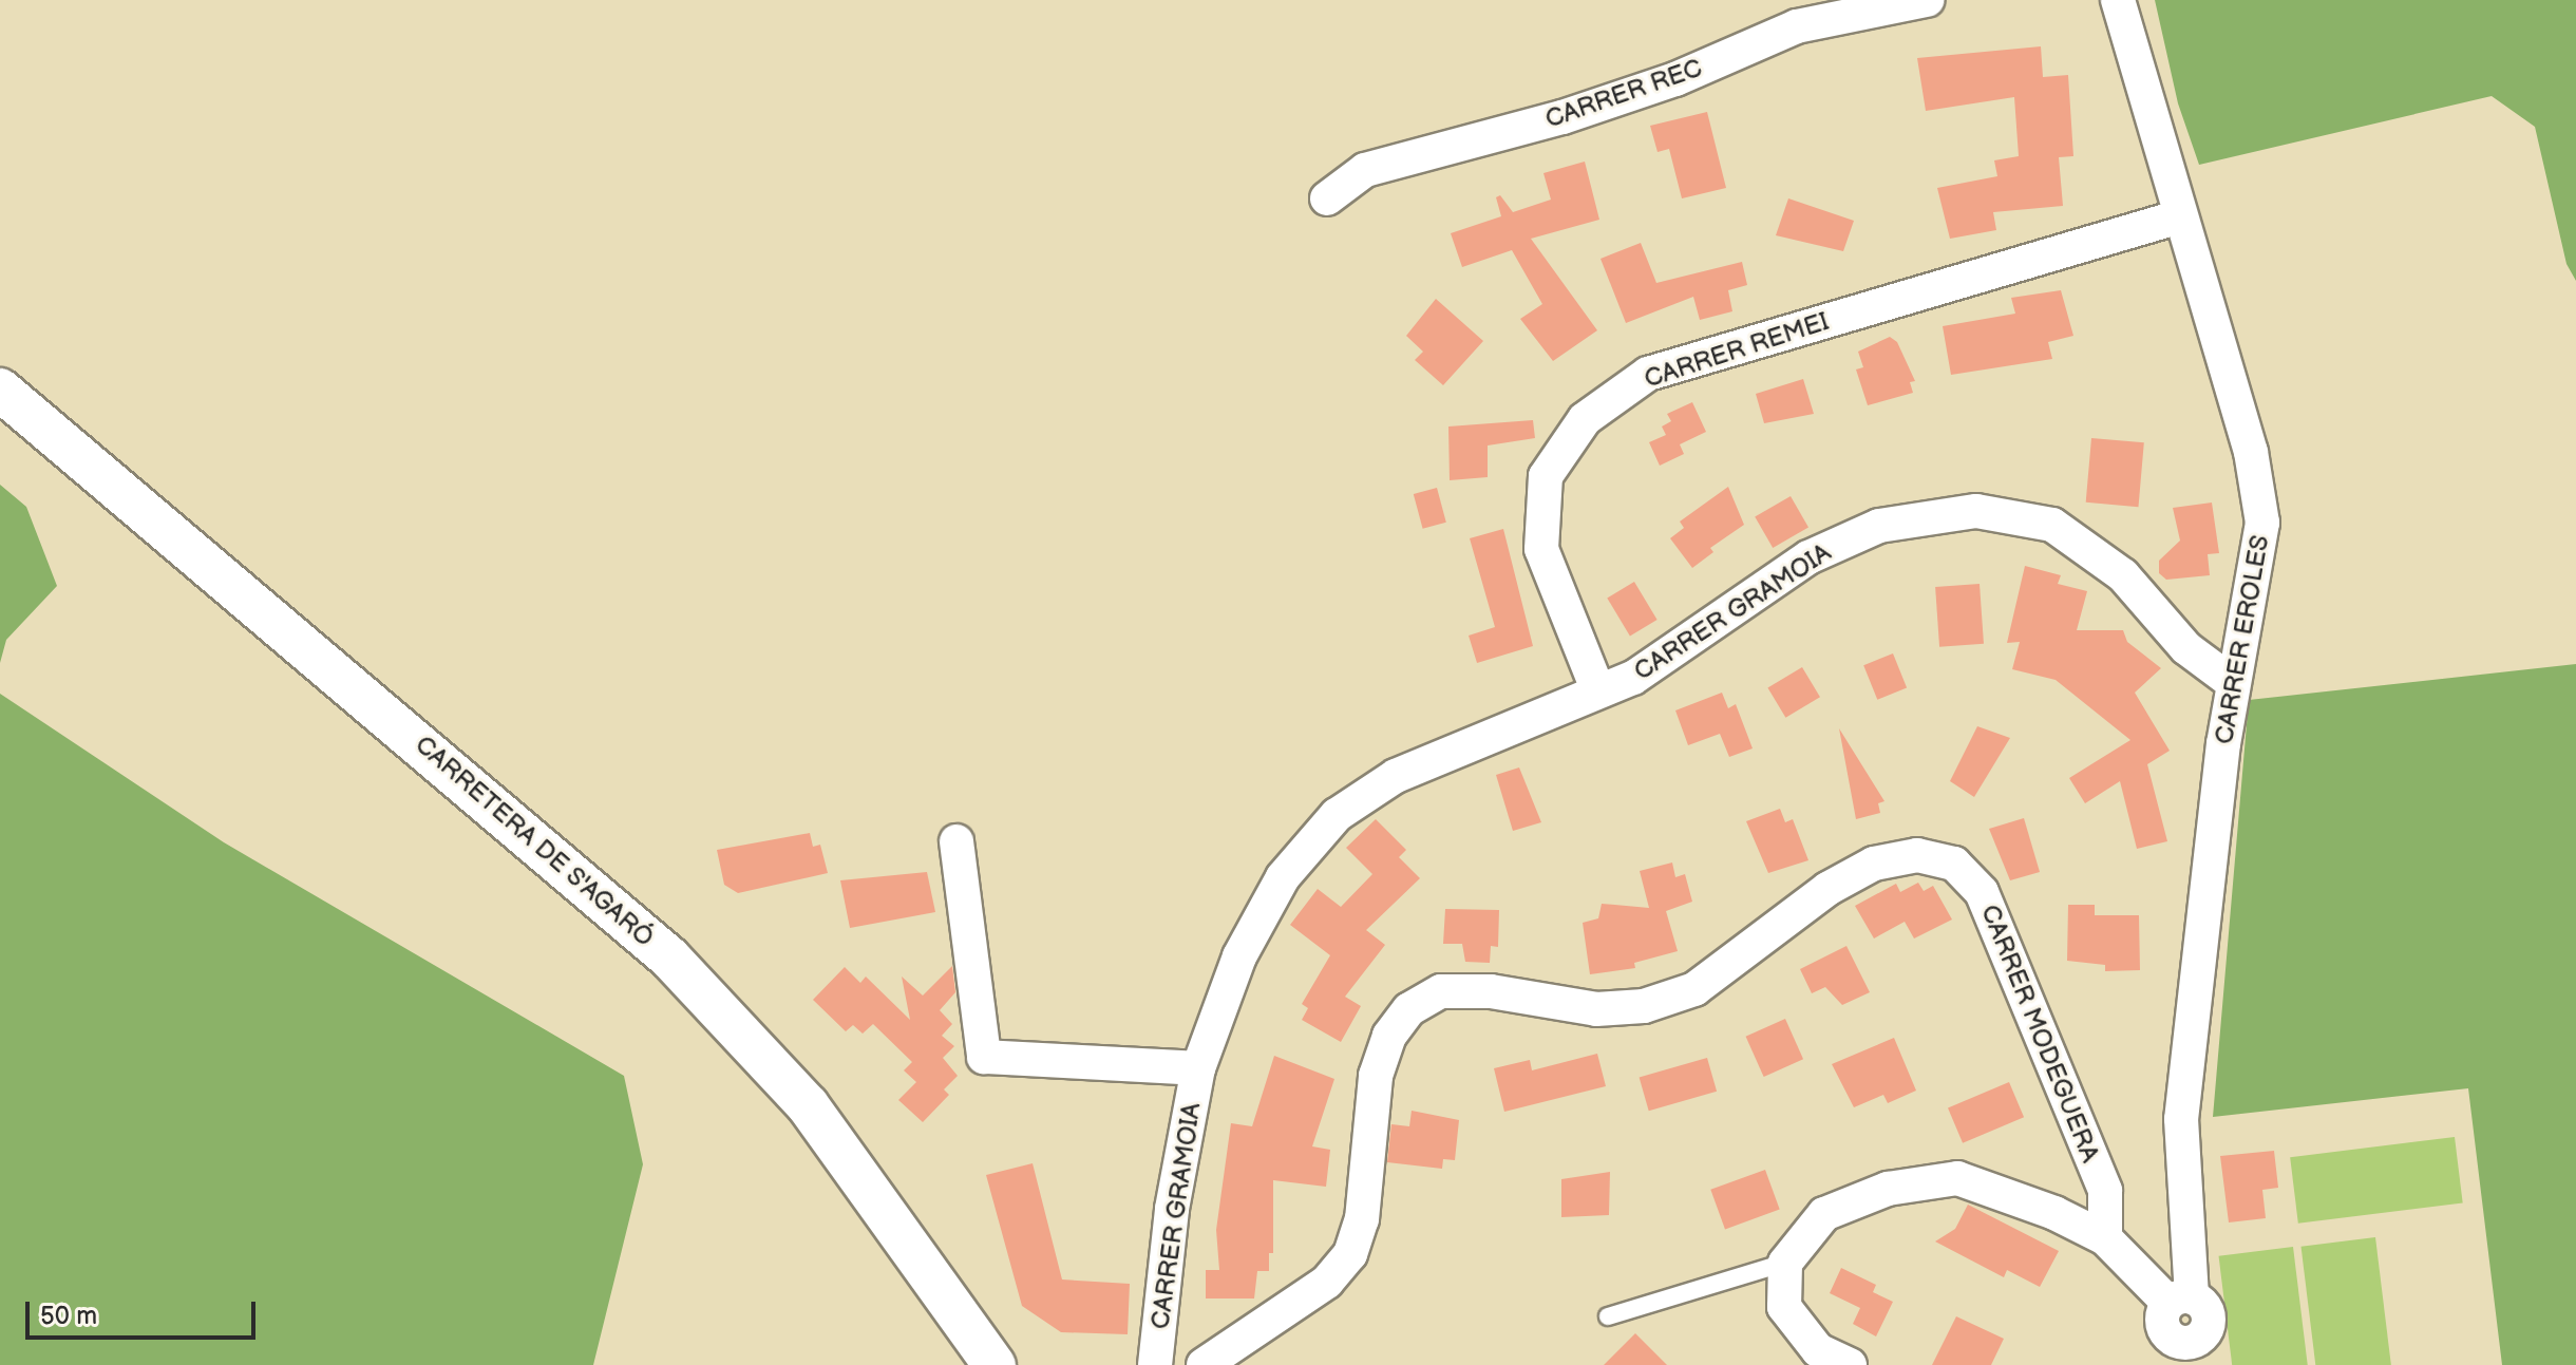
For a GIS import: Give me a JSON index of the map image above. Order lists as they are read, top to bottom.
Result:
{
  "streets": {
    "street": [
      "CARRER REC",
      "CARRER REMEI",
      "CARRER GRAMOIA",
      "CARRER EROLES",
      "CARRETERA DE S'AGARÓ",
      "CARRER MODEGUERA"
    ]
  },
  "crossings": [
    ["CARRER REMEI", "CARRER GRAMOIA"],
    ["CARRER REMEI", "CARRER EROLES"],
    ["CARRER GRAMOIA", "CARRER EROLES"]
  ],
  "scale_bar": "50 m"
}
